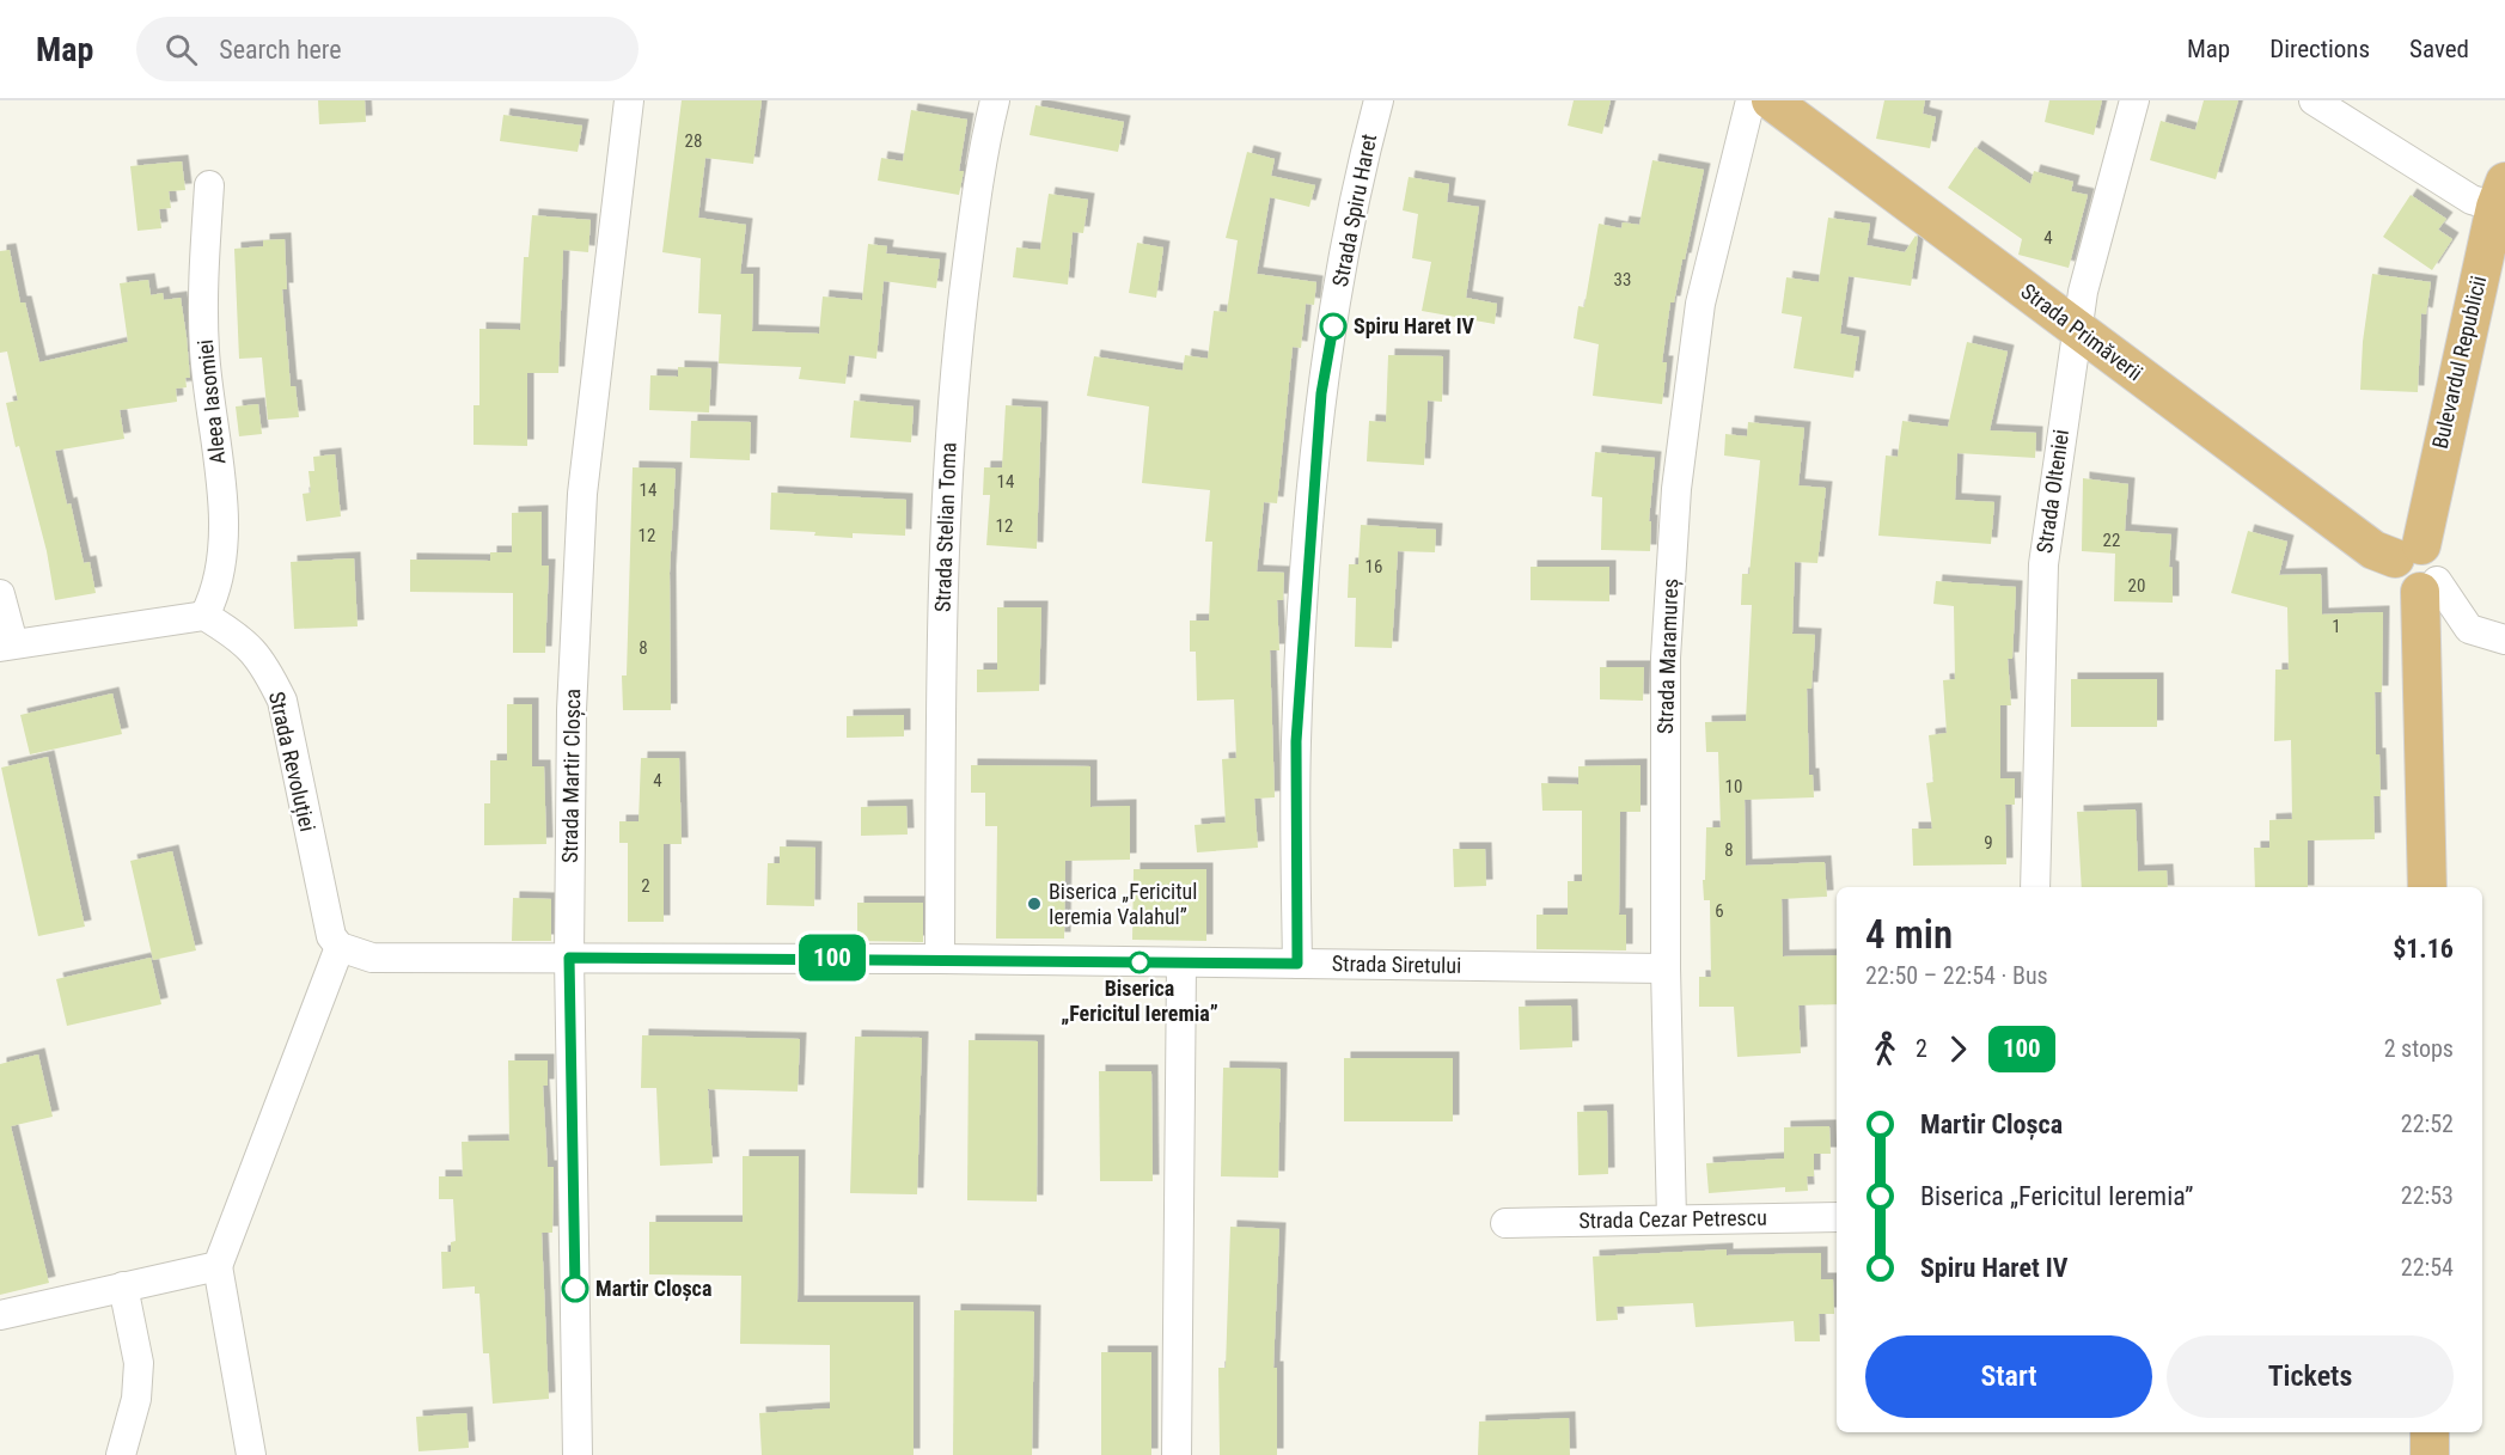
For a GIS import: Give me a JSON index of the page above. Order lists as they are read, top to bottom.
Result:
{
  "streets": {
    "main road": ["Strada Primăverii", "Bulevardul Republicii"],
    "street": [
      "Strada Spiru Haret",
      "Aleea Iasomiei",
      "Strada Olteniei",
      "Strada Stelian Toma",
      "Strada Maramureș",
      "Strada Revoluției",
      "Strada Martir Cloșca",
      "Strada Siretului",
      "Strada Cezar Petrescu"
    ]
  },
  "crossings": [
    ["Strada Spiru Haret", "Strada Siretului"],
    ["Strada Primăverii", "Bulevardul Republicii"],
    ["Strada Primăverii", "Strada Olteniei"],
    ["Aleea Iasomiei", "Strada Revoluției"],
    ["Strada Stelian Toma", "Strada Siretului"],
    ["Strada Maramureș", "Strada Siretului"],
    ["Strada Maramureș", "Strada Cezar Petrescu"],
    ["Strada Martir Cloșca", "Strada Siretului"]
  ],
  "places": [
    "Spiru Haret IV",
    "Biserica „Fericitul Ieremia Valahul”",
    "Biserica „Fericitul Ieremia”",
    "Martir Cloșca"
  ],
  "lines": ["bus line 100"],
  "house_numbers": [
    "28",
    "4",
    "33",
    "14",
    "14",
    "12",
    "12",
    "22",
    "16",
    "20",
    "1",
    "8",
    "4",
    "10",
    "9",
    "8",
    "2",
    "6"
  ],
  "page": {
    "header": "Map",
    "search": "Search here",
    "nav": ["Map", "Directions", "Saved"],
    "on_map": "100",
    "heading": ["4 min", "22:50 – 22:54 · Bus", "$1.16"],
    "legs": ["2", "100", "2 stops"],
    "list": [
      {
        "name": "Martir Cloșca",
        "value": "22:52"
      },
      {
        "name": "Biserica „Fericitul Ieremia”",
        "value": "22:53"
      },
      {
        "name": "Spiru Haret IV",
        "value": "22:54"
      }
    ],
    "buttons": ["Start", "Tickets"]
  }
}
